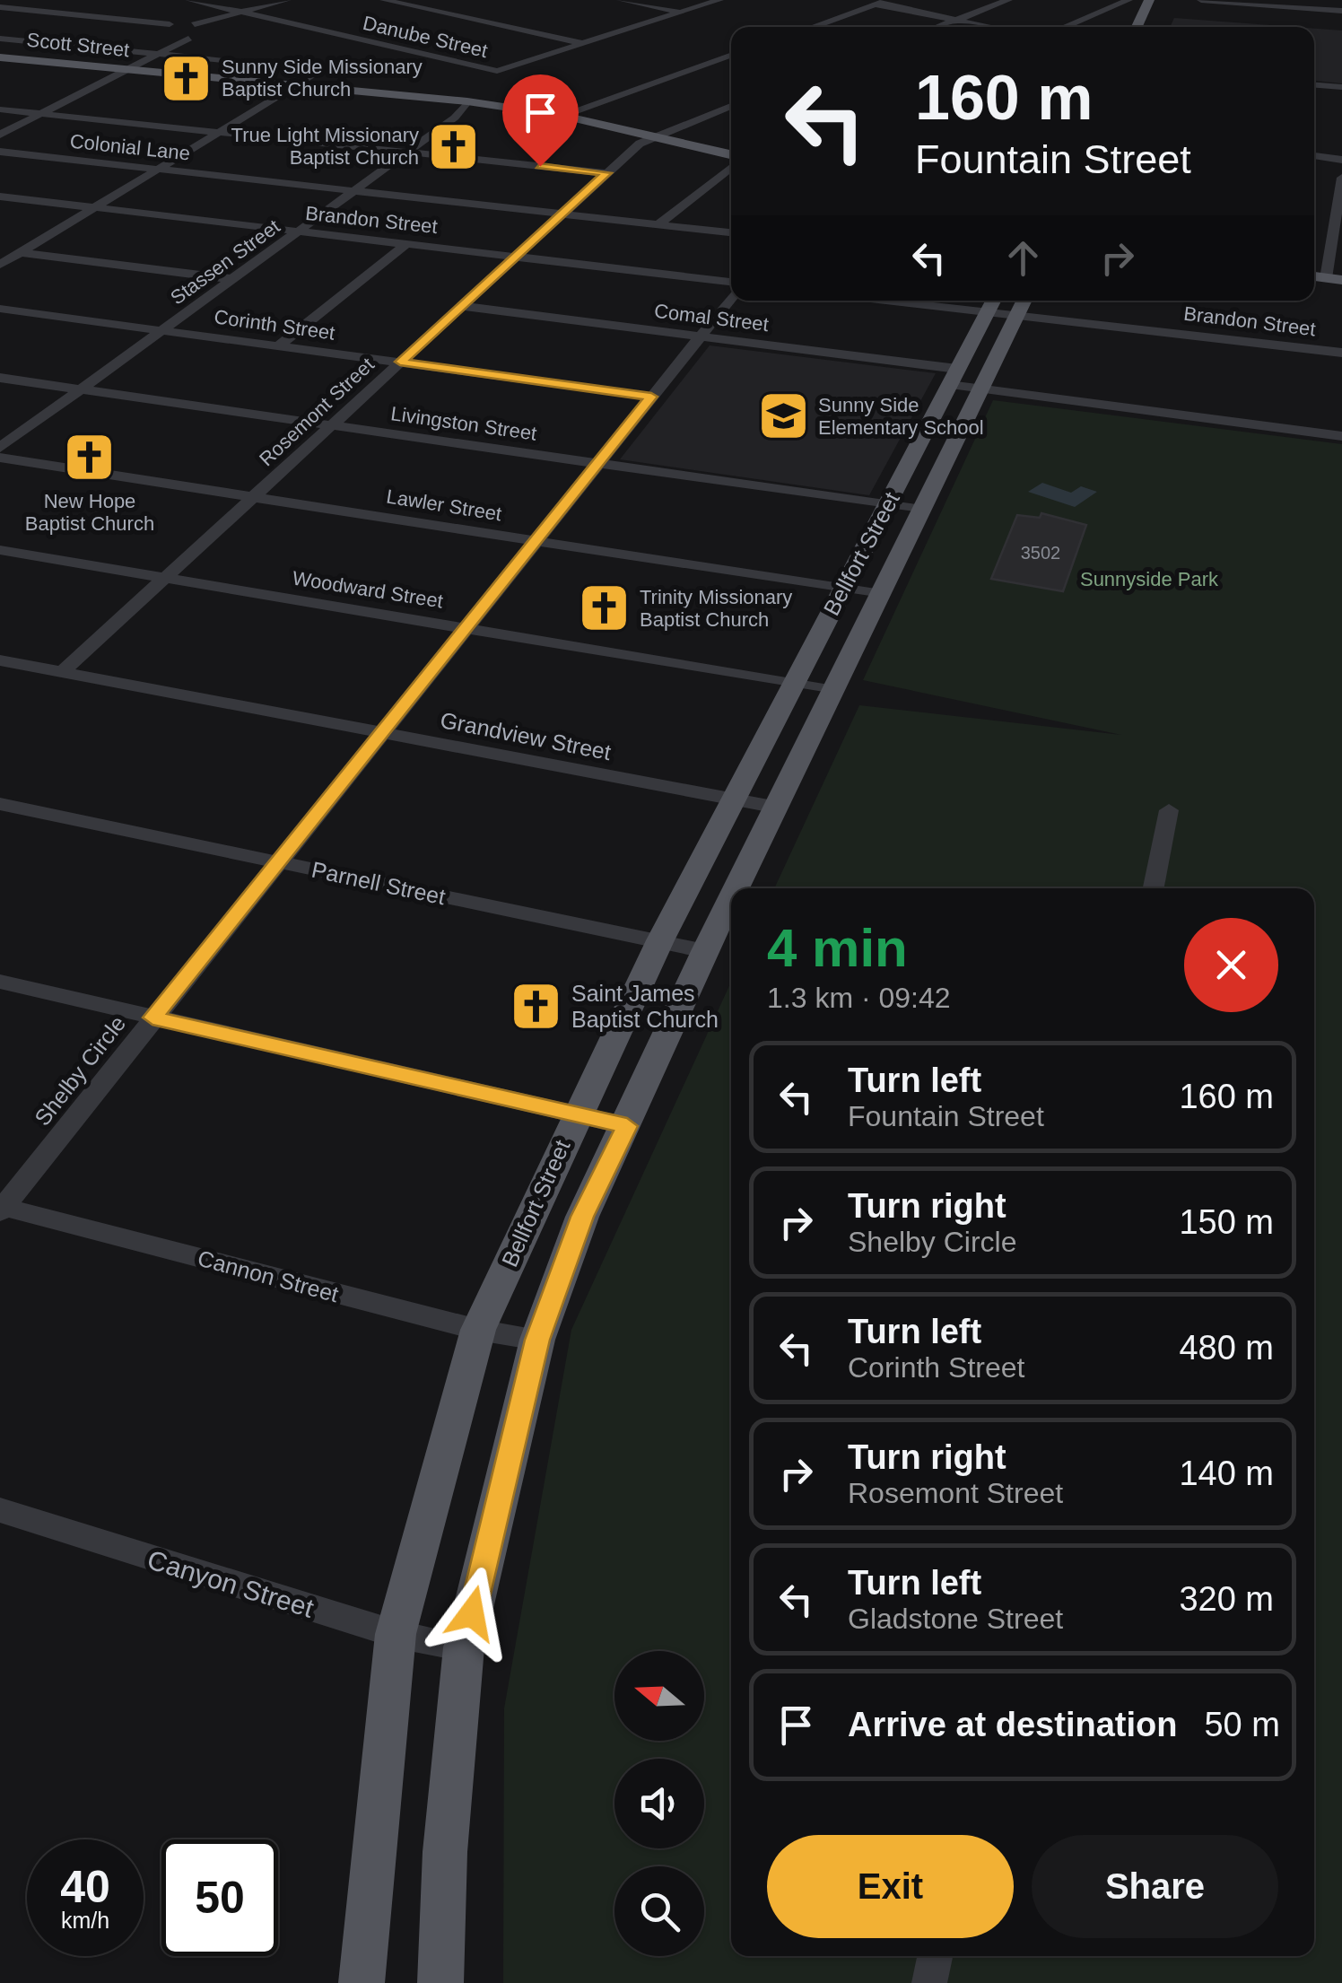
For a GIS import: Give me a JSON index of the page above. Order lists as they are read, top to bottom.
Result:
{
  "streets": {
    "main road": ["Scott Street", "Bellfort Street"],
    "street": [
      "Danube Street",
      "Colonial Lane",
      "Brandon Street",
      "Stassen Street",
      "Comal Street",
      "Corinth Street",
      "Rosemont Street",
      "Livingston Street",
      "Lawler Street",
      "Woodward Street",
      "Grandview Street",
      "Parnell Street",
      "Shelby Circle",
      "Cannon Street",
      "Canyon Street"
    ]
  },
  "crossings": [
    ["Scott Street", "Stassen Street"],
    ["Scott Street", "Rosemont Street"],
    ["Colonial Lane", "Stassen Street"],
    ["Colonial Lane", "Rosemont Street"],
    ["Brandon Street", "Stassen Street"],
    ["Brandon Street", "Rosemont Street"],
    ["Brandon Street", "Bellfort Street"],
    ["Stassen Street", "Corinth Street"],
    ["Stassen Street", "Livingston Street"],
    ["Comal Street", "Rosemont Street"],
    ["Comal Street", "Bellfort Street"],
    ["Comal Street", "Shelby Circle"],
    ["Corinth Street", "Rosemont Street"],
    ["Corinth Street", "Shelby Circle"],
    ["Rosemont Street", "Livingston Street"],
    ["Rosemont Street", "Lawler Street"],
    ["Rosemont Street", "Woodward Street"],
    ["Rosemont Street", "Grandview Street"],
    ["Livingston Street", "Bellfort Street"],
    ["Livingston Street", "Shelby Circle"],
    ["Lawler Street", "Bellfort Street"],
    ["Lawler Street", "Shelby Circle"],
    ["Bellfort Street", "Woodward Street"],
    ["Bellfort Street", "Grandview Street"],
    ["Bellfort Street", "Parnell Street"],
    ["Bellfort Street", "Cannon Street"],
    ["Bellfort Street", "Canyon Street"],
    ["Woodward Street", "Shelby Circle"],
    ["Grandview Street", "Shelby Circle"],
    ["Parnell Street", "Shelby Circle"],
    ["Shelby Circle", "Cannon Street"]
  ],
  "parks": ["Sunnyside Park"],
  "places": {
    "church": [
      "Sunny Side Missionary Baptist Church",
      "True Light Missionary Baptist Church",
      "New Hope Baptist Church",
      "Trinity Missionary Baptist Church",
      "Saint James Baptist Church"
    ],
    "school or university": ["Sunny Side Elementary School"]
  },
  "house_numbers": ["3502"],
  "north": "left",
  "page": {
    "turn": ["160 m", "Fountain Street"],
    "heading": ["4 min", "1.3 km · 09:42"],
    "list": [
      {
        "name": "Turn left",
        "note": "Fountain Street",
        "value": "160 m"
      },
      {
        "name": "Turn right",
        "note": "Shelby Circle",
        "value": "150 m"
      },
      {
        "name": "Turn left",
        "note": "Corinth Street",
        "value": "480 m"
      },
      {
        "name": "Turn right",
        "note": "Rosemont Street",
        "value": "140 m"
      },
      {
        "name": "Turn left",
        "note": "Gladstone Street",
        "value": "320 m"
      },
      {
        "name": "Arrive at destination",
        "value": "50 m"
      }
    ],
    "buttons": ["Exit", "Share"],
    "speed": "40 km/h",
    "limit": "50"
  }
}
